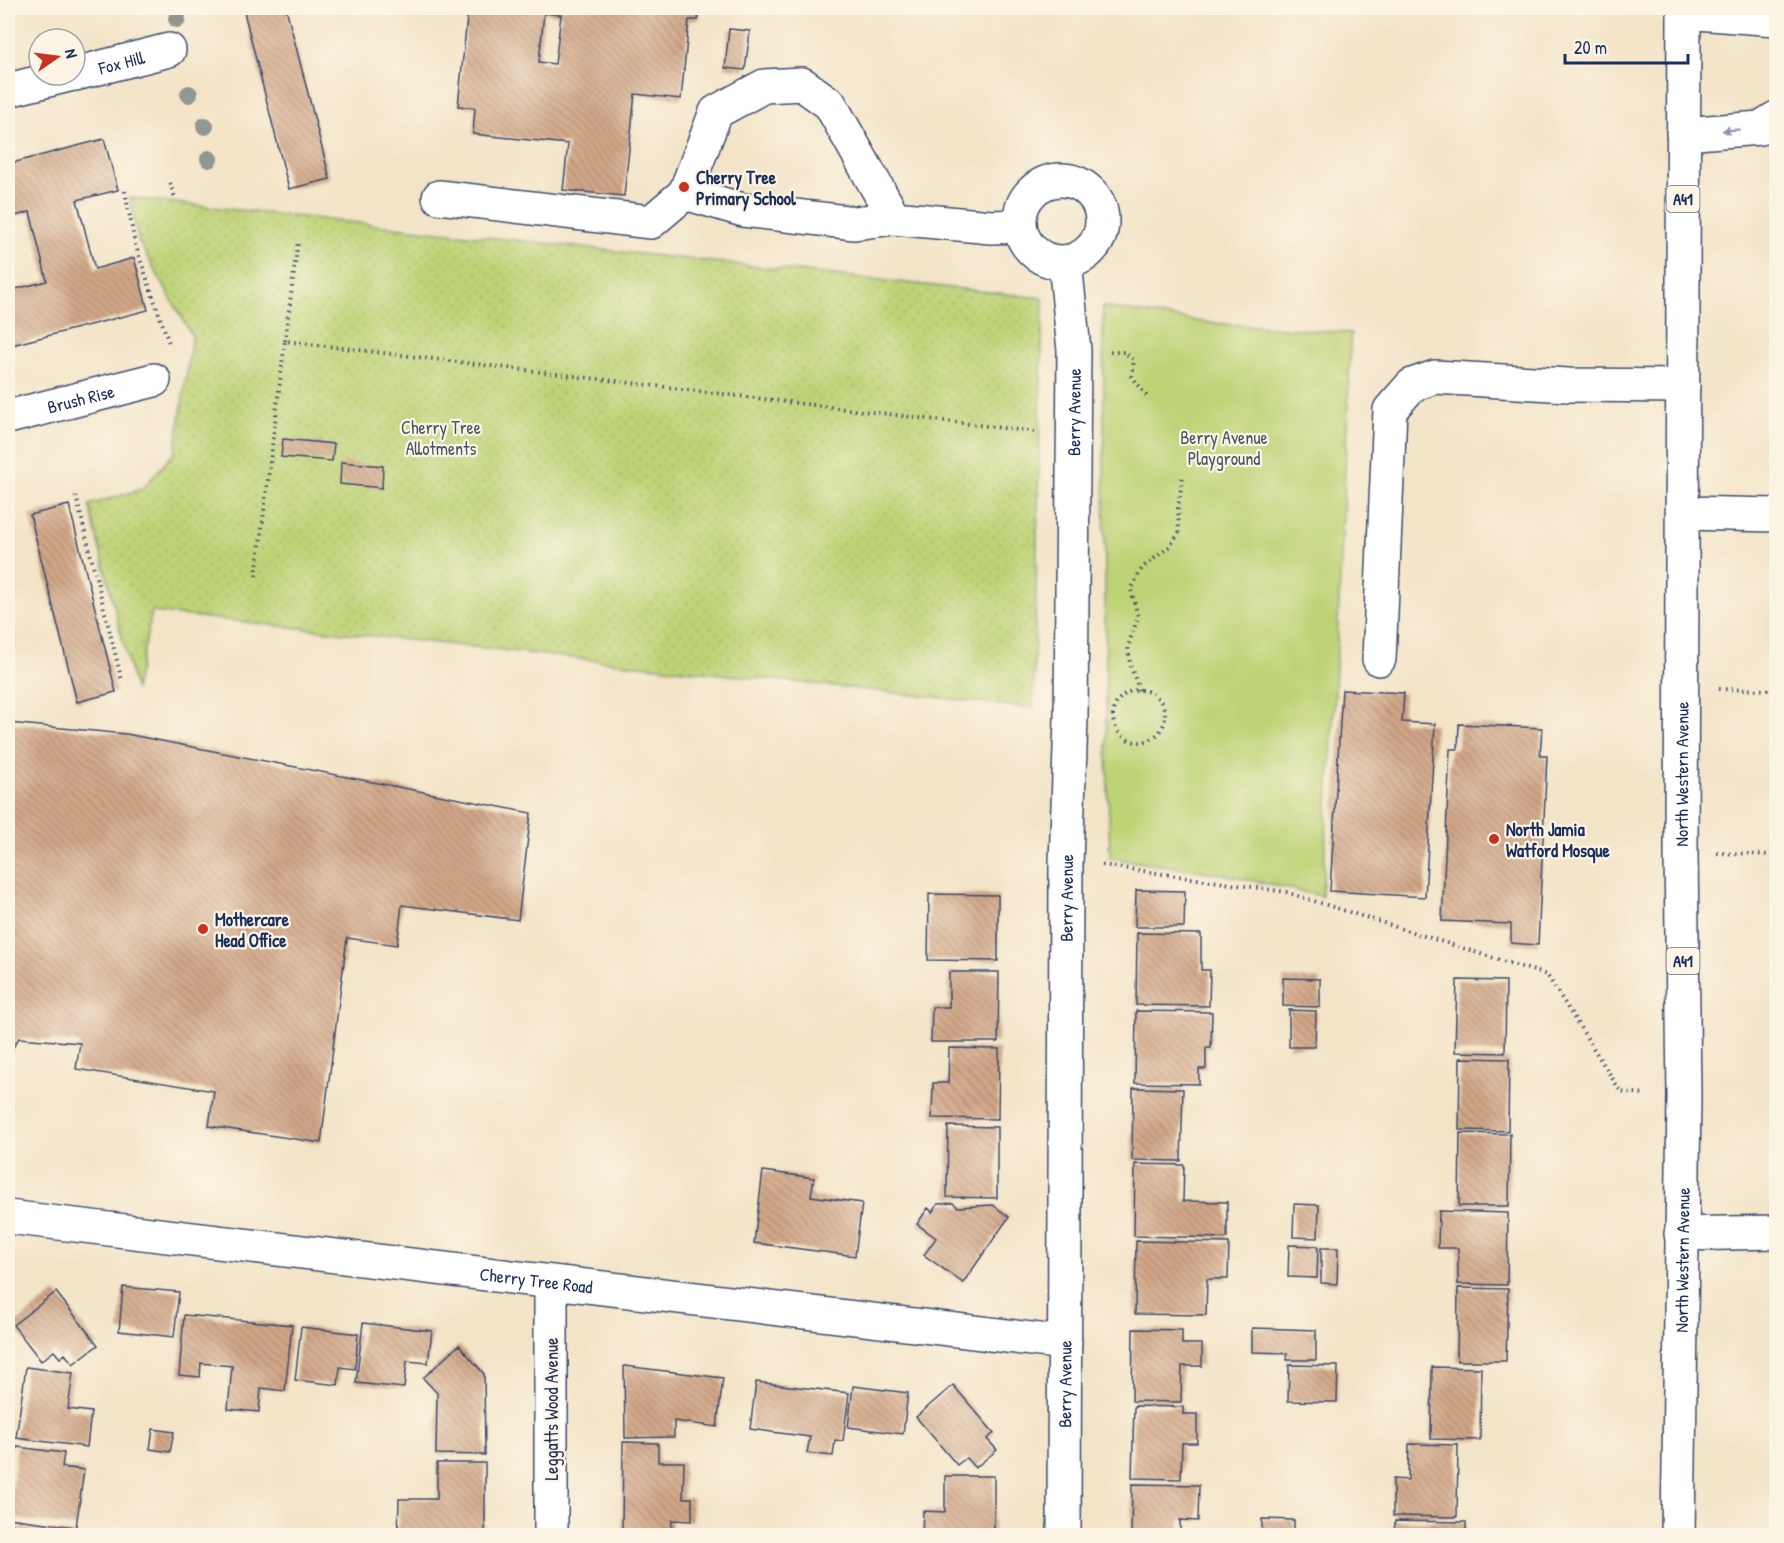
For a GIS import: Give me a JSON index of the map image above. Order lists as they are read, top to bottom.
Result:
{
  "streets": {
    "main road": [
      "Fox Hill",
      "A41",
      "Brush Rise",
      "Berry Avenue",
      "North Western Avenue",
      "Cherry Tree Road",
      "Leggatts Wood Avenue"
    ]
  },
  "crossings": [
    ["Berry Avenue", "Cherry Tree Road"],
    ["Cherry Tree Road", "Leggatts Wood Avenue"]
  ],
  "parks": ["Cherry Tree Allotments", "Berry Avenue Playground"],
  "places": ["Cherry Tree Primary School", "North Jamia Watford Mosque", "Mothercare Head Office"],
  "scale_bar": "20 m",
  "north": "right"
}
